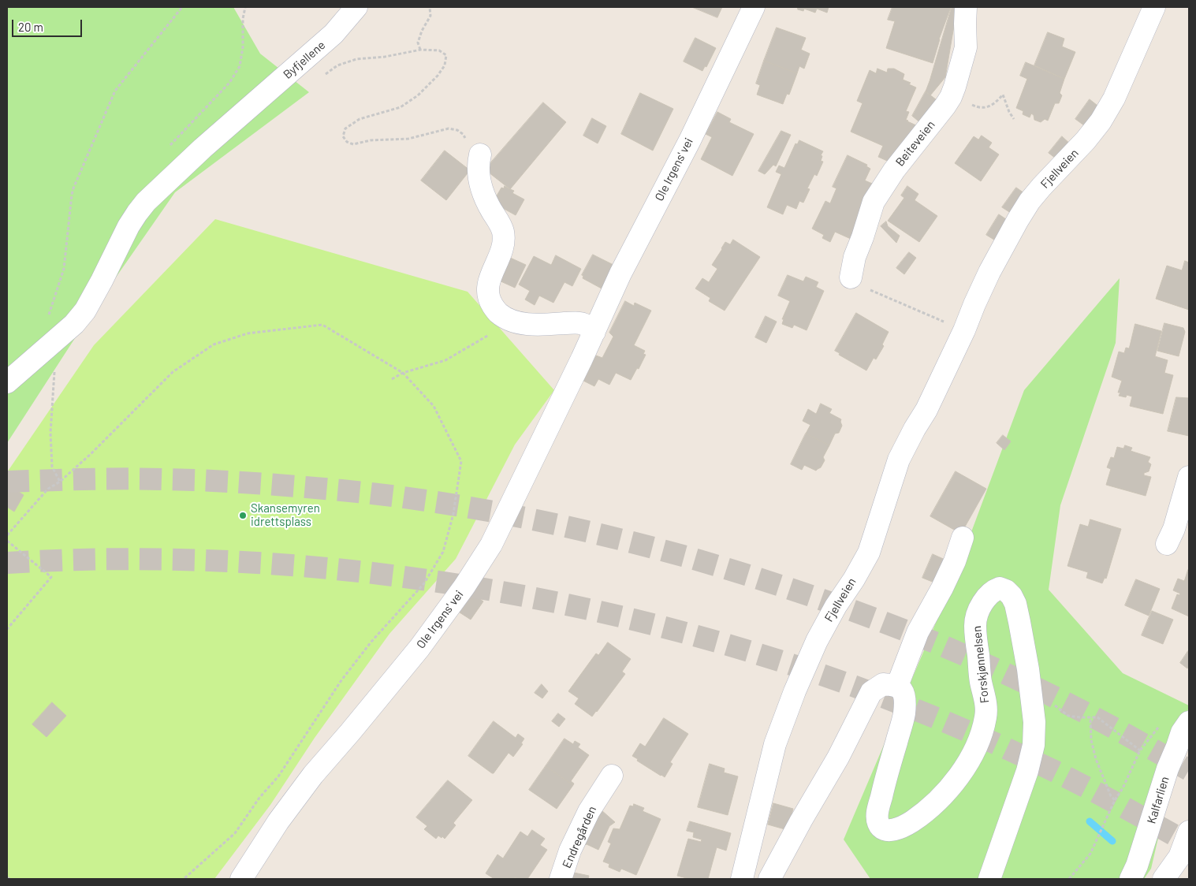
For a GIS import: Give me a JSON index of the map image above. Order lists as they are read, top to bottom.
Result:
{
  "streets": {
    "street": [
      "Byfjellene",
      "Beiteveien",
      "Fjellveien",
      "Ole Irgens' vei",
      "Forskjønnelsen",
      "Kalfarlien",
      "Endregården"
    ]
  },
  "places": ["Skansemyren idrettsplass"],
  "scale_bar": "20 m"
}
